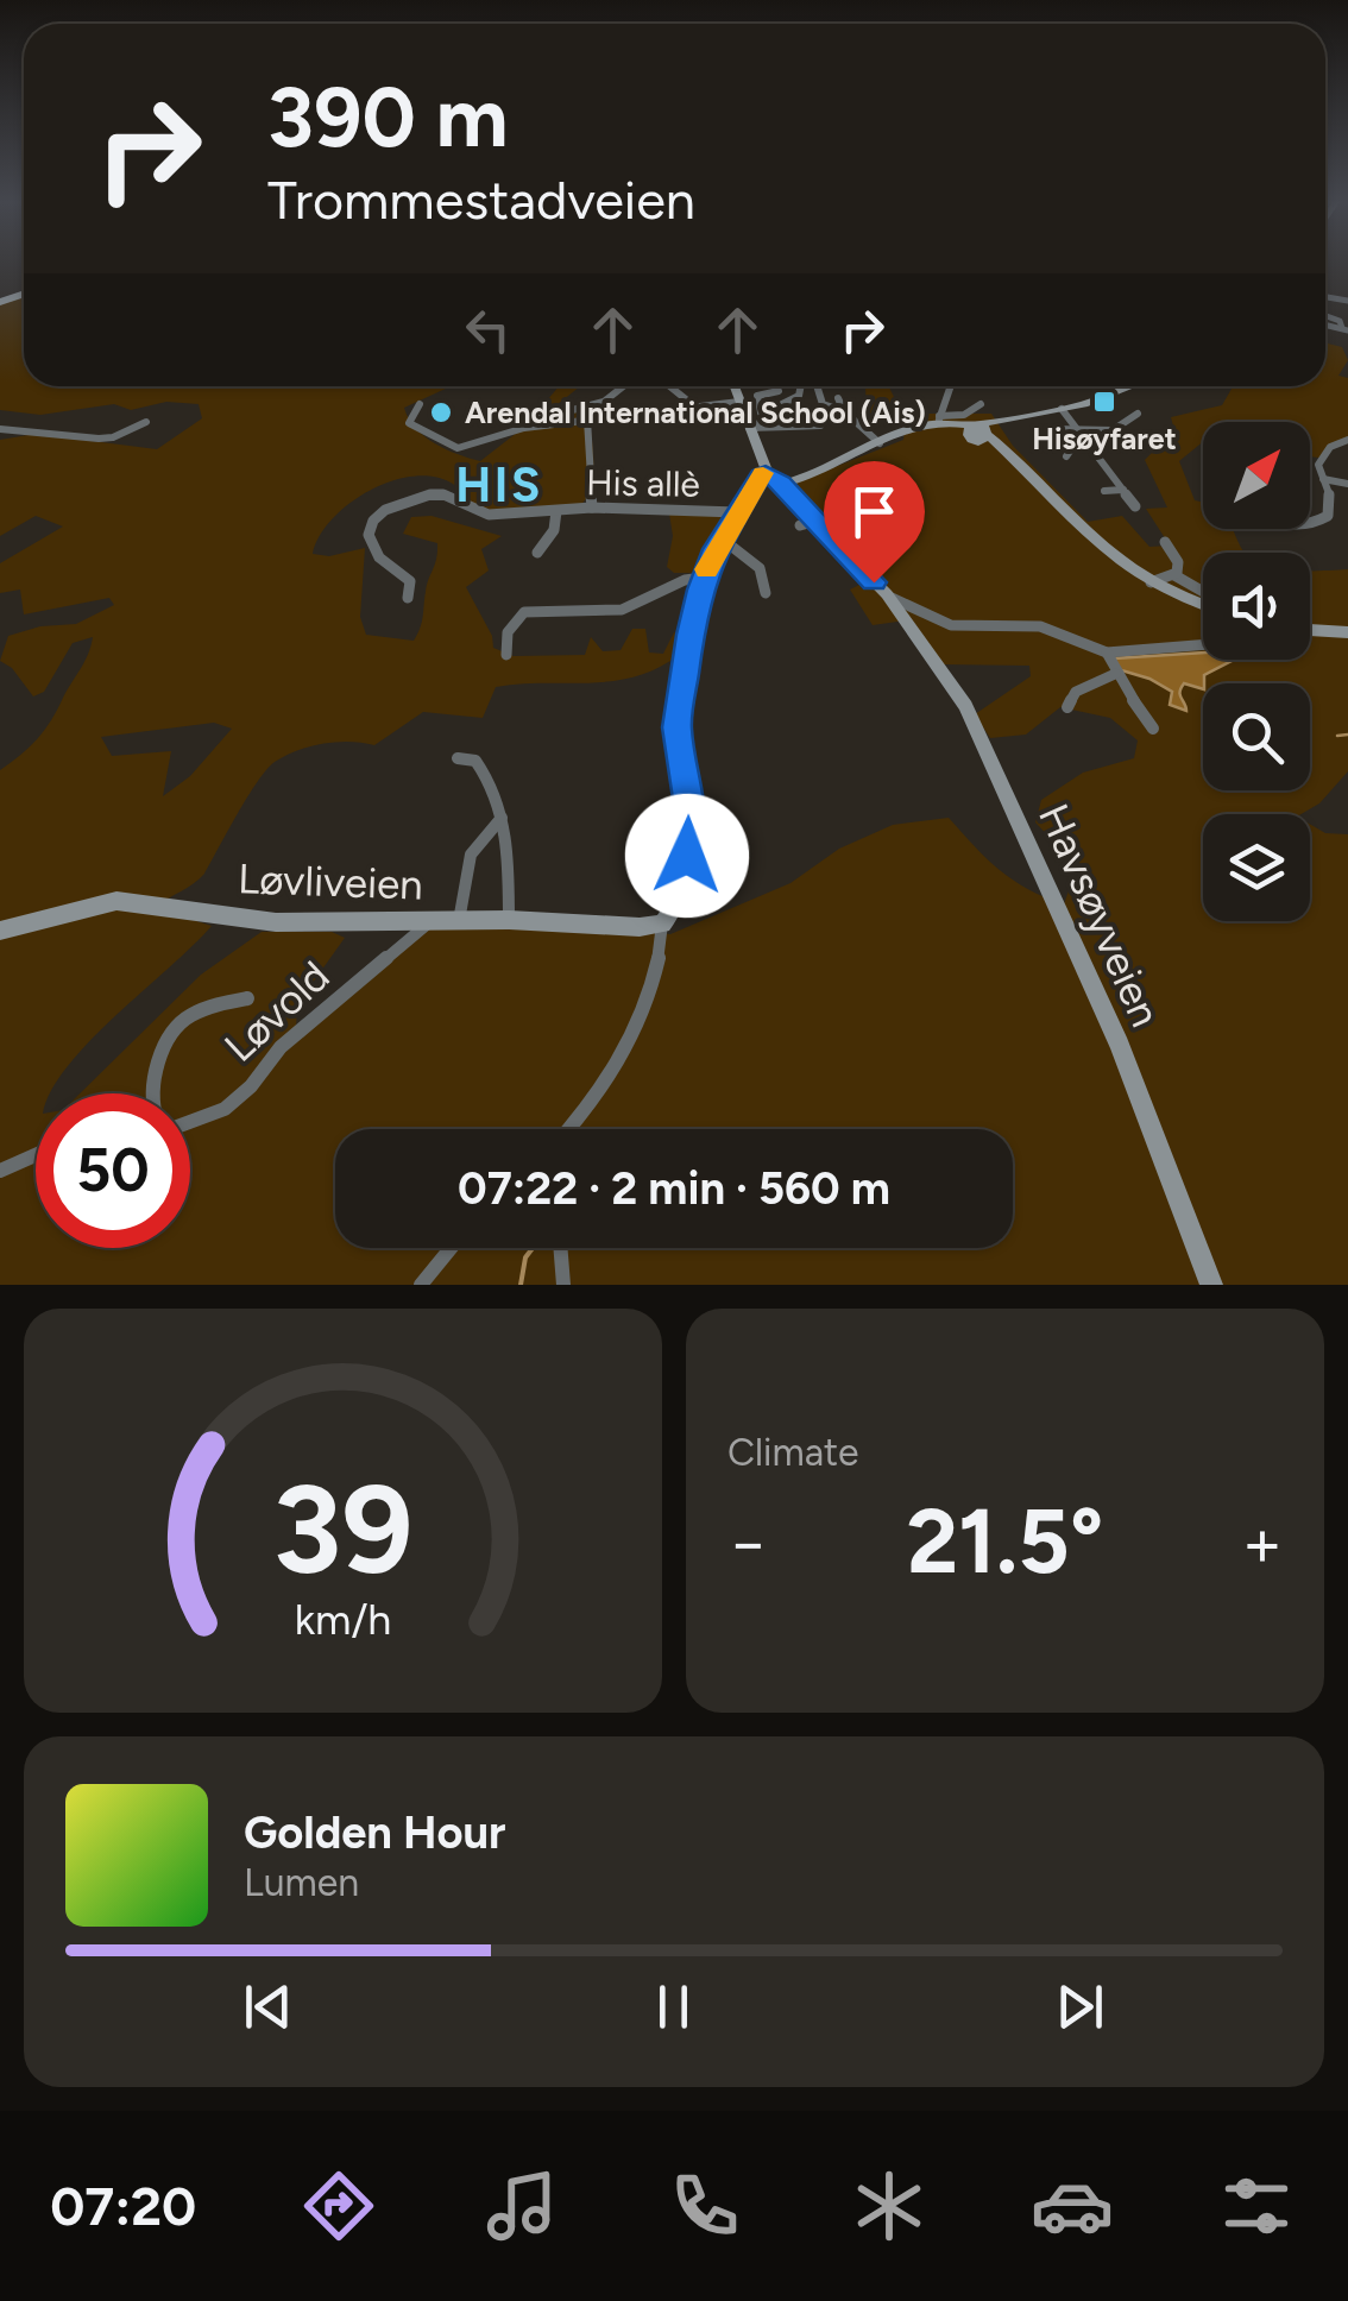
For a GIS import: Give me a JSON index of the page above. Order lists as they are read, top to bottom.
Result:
{
  "streets": {
    "main road": ["Løvliveien", "Havsøyveien"],
    "street": ["His allè", "Løvold"]
  },
  "crossings": [
    ["Løvliveien", "Løvold"]
  ],
  "districts": ["HIS"],
  "places": {
    "transit": ["Hisøyfaret"],
    "other": ["Arendal International School (Ais)"]
  },
  "north": "top right",
  "page": {
    "turn": ["390 m", "Trommestadveien"],
    "limit": "50",
    "trip": "07:22 · 2 min · 560 m",
    "tile": "Climate",
    "heat": ["−", "21.5°", "+"],
    "song": ["Golden Hour", "Lumen"],
    "tabs": "07:20",
    "gauge": ["39", "km/h"]
  }
}
